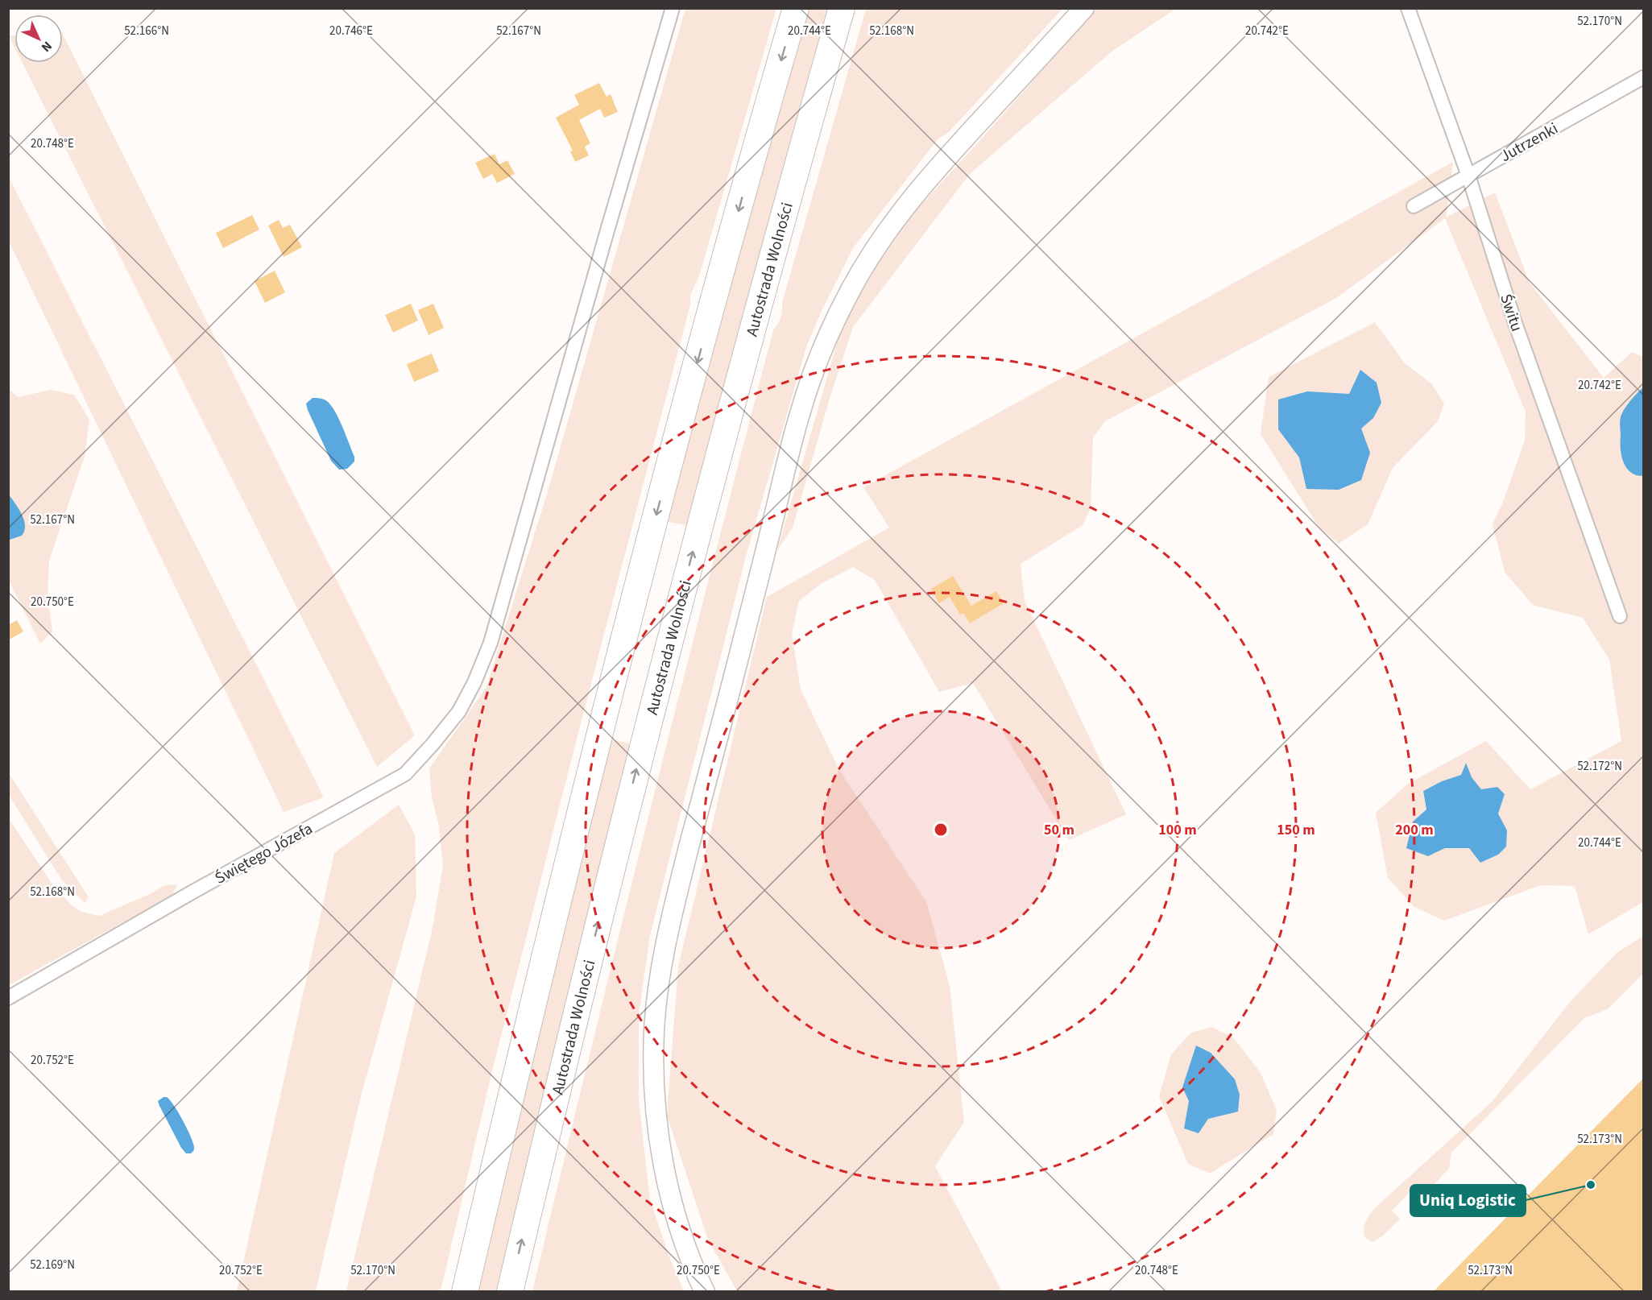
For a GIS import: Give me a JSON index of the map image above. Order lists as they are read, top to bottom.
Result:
{
  "streets": {
    "highway": ["Autostrada Wolności"],
    "street": ["Jutrzenki", "Świtu", "Świętego Józefa"]
  },
  "crossings": [
    ["Jutrzenki", "Świtu"]
  ],
  "places": ["Uniq Logistic"],
  "north": "bottom right",
  "coordinates": [
    "52.170°N",
    "52.166°N",
    "20.746°E",
    "52.167°N",
    "20.744°E",
    "52.168°N",
    "20.742°E",
    "20.748°E",
    "20.750°E",
    "52.172°N",
    "20.752°E",
    "52.173°N",
    "52.169°N"
  ],
  "rings": [
    "50 m",
    "100 m",
    "150 m",
    "200 m"
  ]
}
